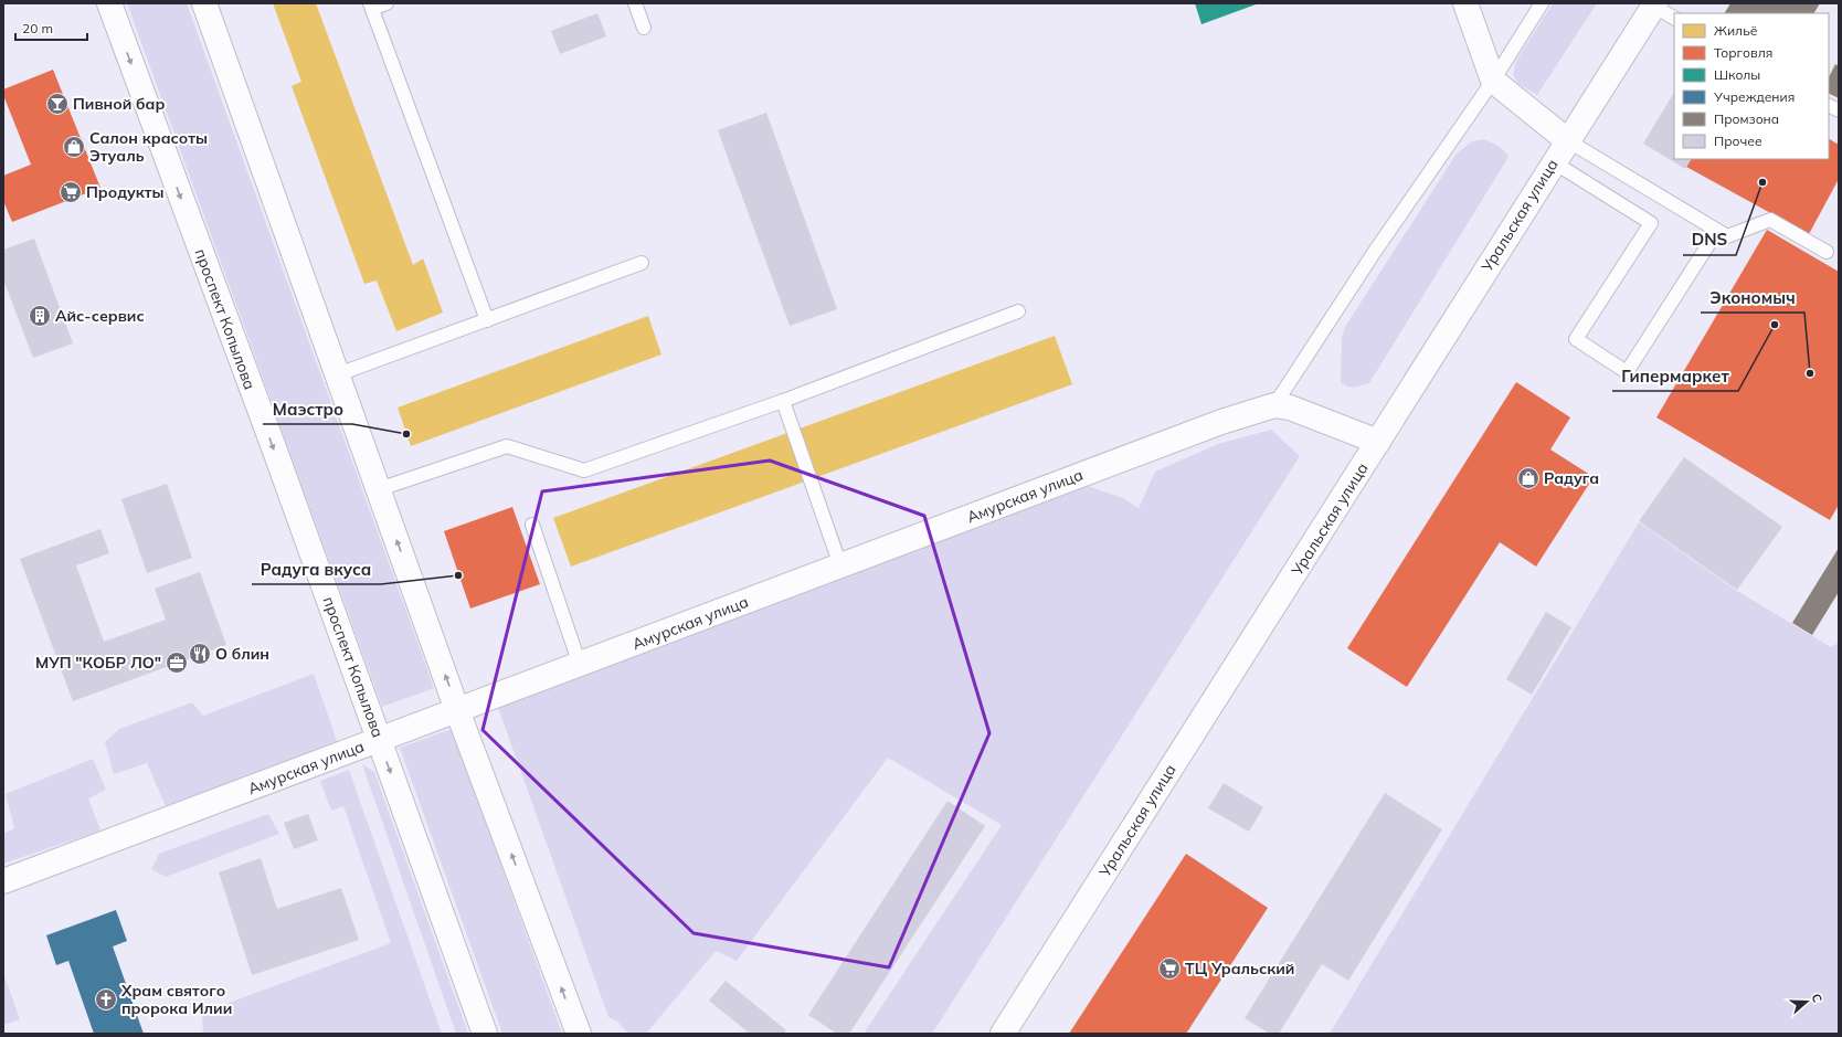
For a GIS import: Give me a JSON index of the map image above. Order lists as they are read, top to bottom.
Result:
{
  "streets": {
    "street": ["Уральская улица", "проспект Копылова", "Амурская улица"]
  },
  "crossings": [
    ["Уральская улица", "Амурская улица"],
    ["проспект Копылова", "Амурская улица"]
  ],
  "places": {
    "bar": ["Пивной бар"],
    "shop": ["Салон красоты Этуаль", "Радуга"],
    "other": [
      "DNS",
      "Гипермаркет",
      "Экономыч",
      "Маэстро",
      "Радуга вкуса"
    ],
    "supermarket": ["Продукты", "ТЦ Уральский"],
    "building": ["Айс-сервис"],
    "restaurant": ["О блин"],
    "office": ["МУП \"КОБР ЛО\""],
    "church": ["Храм святого пророка Илии"]
  },
  "legend": [
    "Жильё",
    "Торговля",
    "Школы",
    "Учреждения",
    "Промзона",
    "Прочее"
  ],
  "scale_bar": "20 m",
  "north": "right"
}
